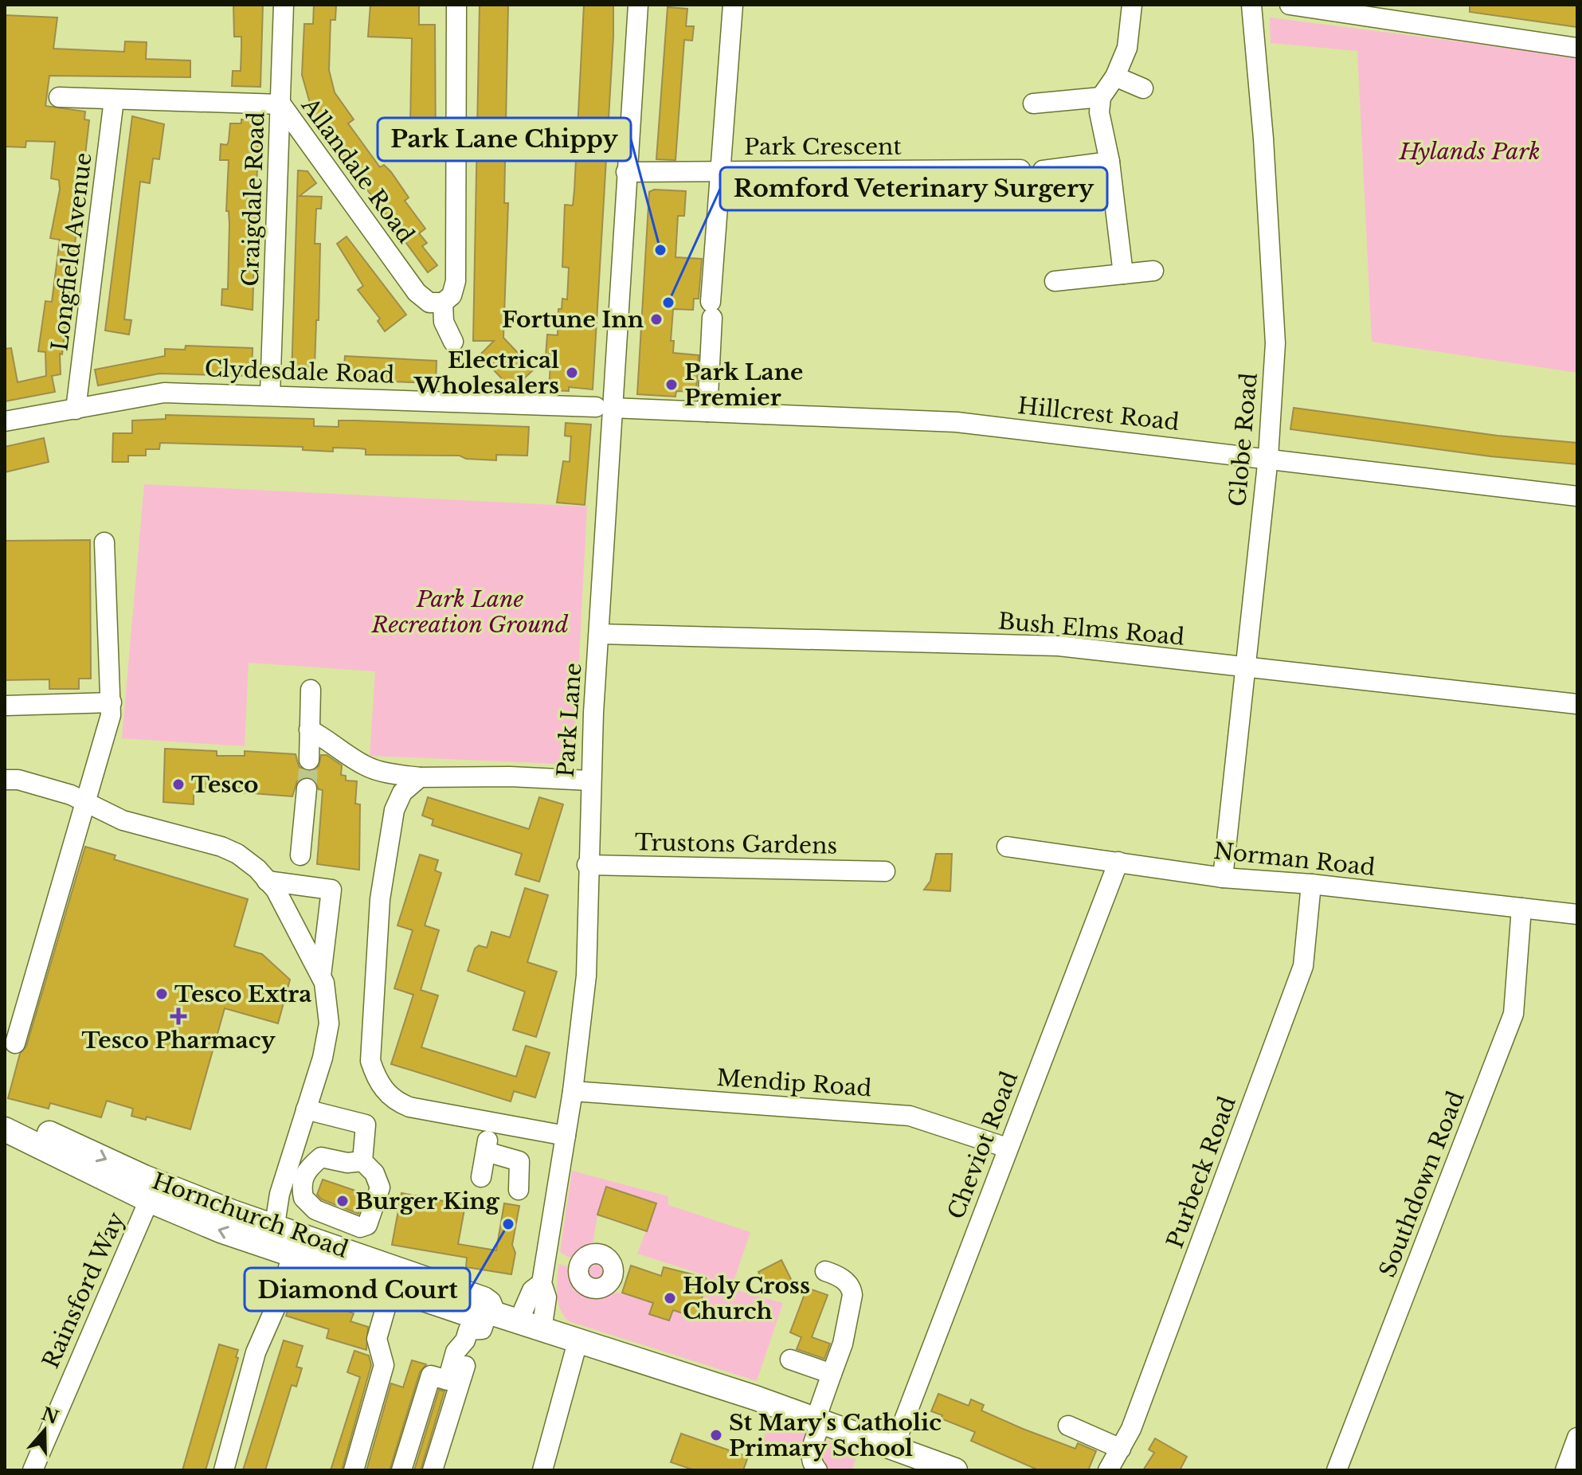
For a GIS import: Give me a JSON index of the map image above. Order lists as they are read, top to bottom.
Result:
{
  "streets": {
    "main road": ["Hornchurch Road"],
    "street": [
      "Park Crescent",
      "Allandale Road",
      "Craigdale Road",
      "Longfield Avenue",
      "Clydesdale Road",
      "Hillcrest Road",
      "Globe Road",
      "Bush Elms Road",
      "Park Lane",
      "Trustons Gardens",
      "Norman Road",
      "Mendip Road",
      "Cheviot Road",
      "Purbeck Road",
      "Southdown Road",
      "Rainsford Way"
    ]
  },
  "crossings": [
    ["Park Crescent", "Park Lane"],
    ["Allandale Road", "Craigdale Road"],
    ["Allandale Road", "Longfield Avenue"],
    ["Craigdale Road", "Clydesdale Road"],
    ["Longfield Avenue", "Clydesdale Road"],
    ["Clydesdale Road", "Hillcrest Road"],
    ["Clydesdale Road", "Park Lane"],
    ["Hillcrest Road", "Globe Road"],
    ["Hillcrest Road", "Park Lane"],
    ["Globe Road", "Bush Elms Road"],
    ["Globe Road", "Norman Road"],
    ["Bush Elms Road", "Park Lane"],
    ["Park Lane", "Trustons Gardens"],
    ["Park Lane", "Mendip Road"],
    ["Park Lane", "Hornchurch Road"],
    ["Norman Road", "Cheviot Road"],
    ["Norman Road", "Purbeck Road"],
    ["Norman Road", "Southdown Road"],
    ["Mendip Road", "Cheviot Road"],
    ["Cheviot Road", "Hornchurch Road"],
    ["Hornchurch Road", "Rainsford Way"]
  ],
  "parks": ["Hylands Park", "Park Lane Recreation Ground"],
  "places": {
    "other": [
      "Park Lane Chippy",
      "Romford Veterinary Surgery",
      "Fortune Inn",
      "Electrical Wholesalers",
      "Park Lane Premier",
      "Tesco",
      "Tesco Extra",
      "Burger King",
      "Diamond Court",
      "Holy Cross Church",
      "St Mary's Catholic Primary School"
    ],
    "health": ["Tesco Pharmacy"]
  },
  "north": "top"
}
